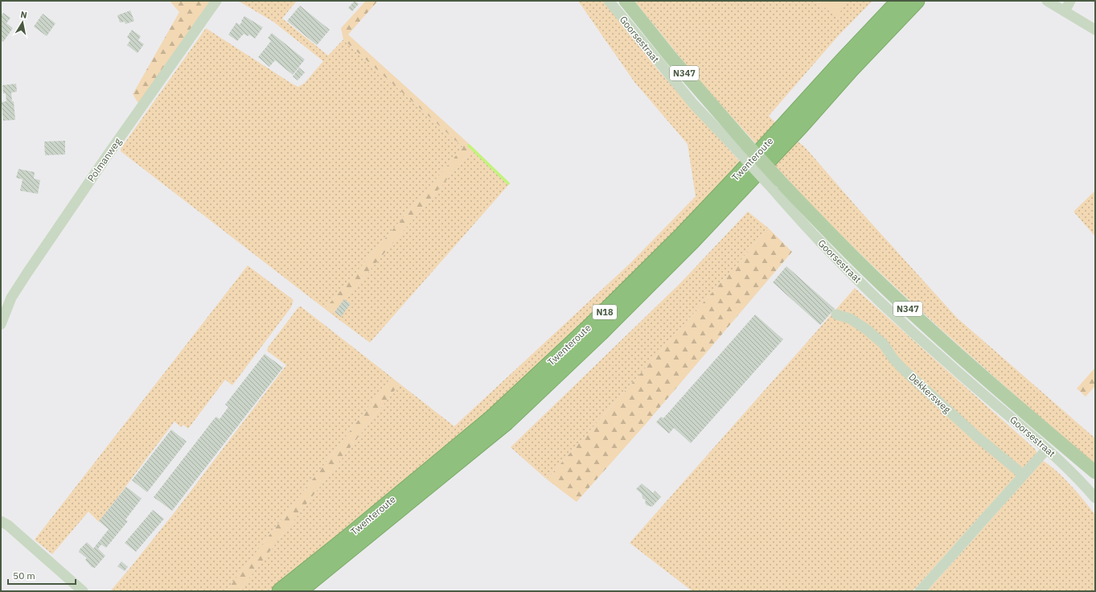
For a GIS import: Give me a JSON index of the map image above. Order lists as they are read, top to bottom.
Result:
{
  "streets": {
    "highway": ["Twenteroute", "N18"],
    "main road": ["Goorsestraat", "N347"],
    "street": ["Polmanweg", "Dekkersweg"]
  },
  "scale_bar": "50 m",
  "north": "top"
}
